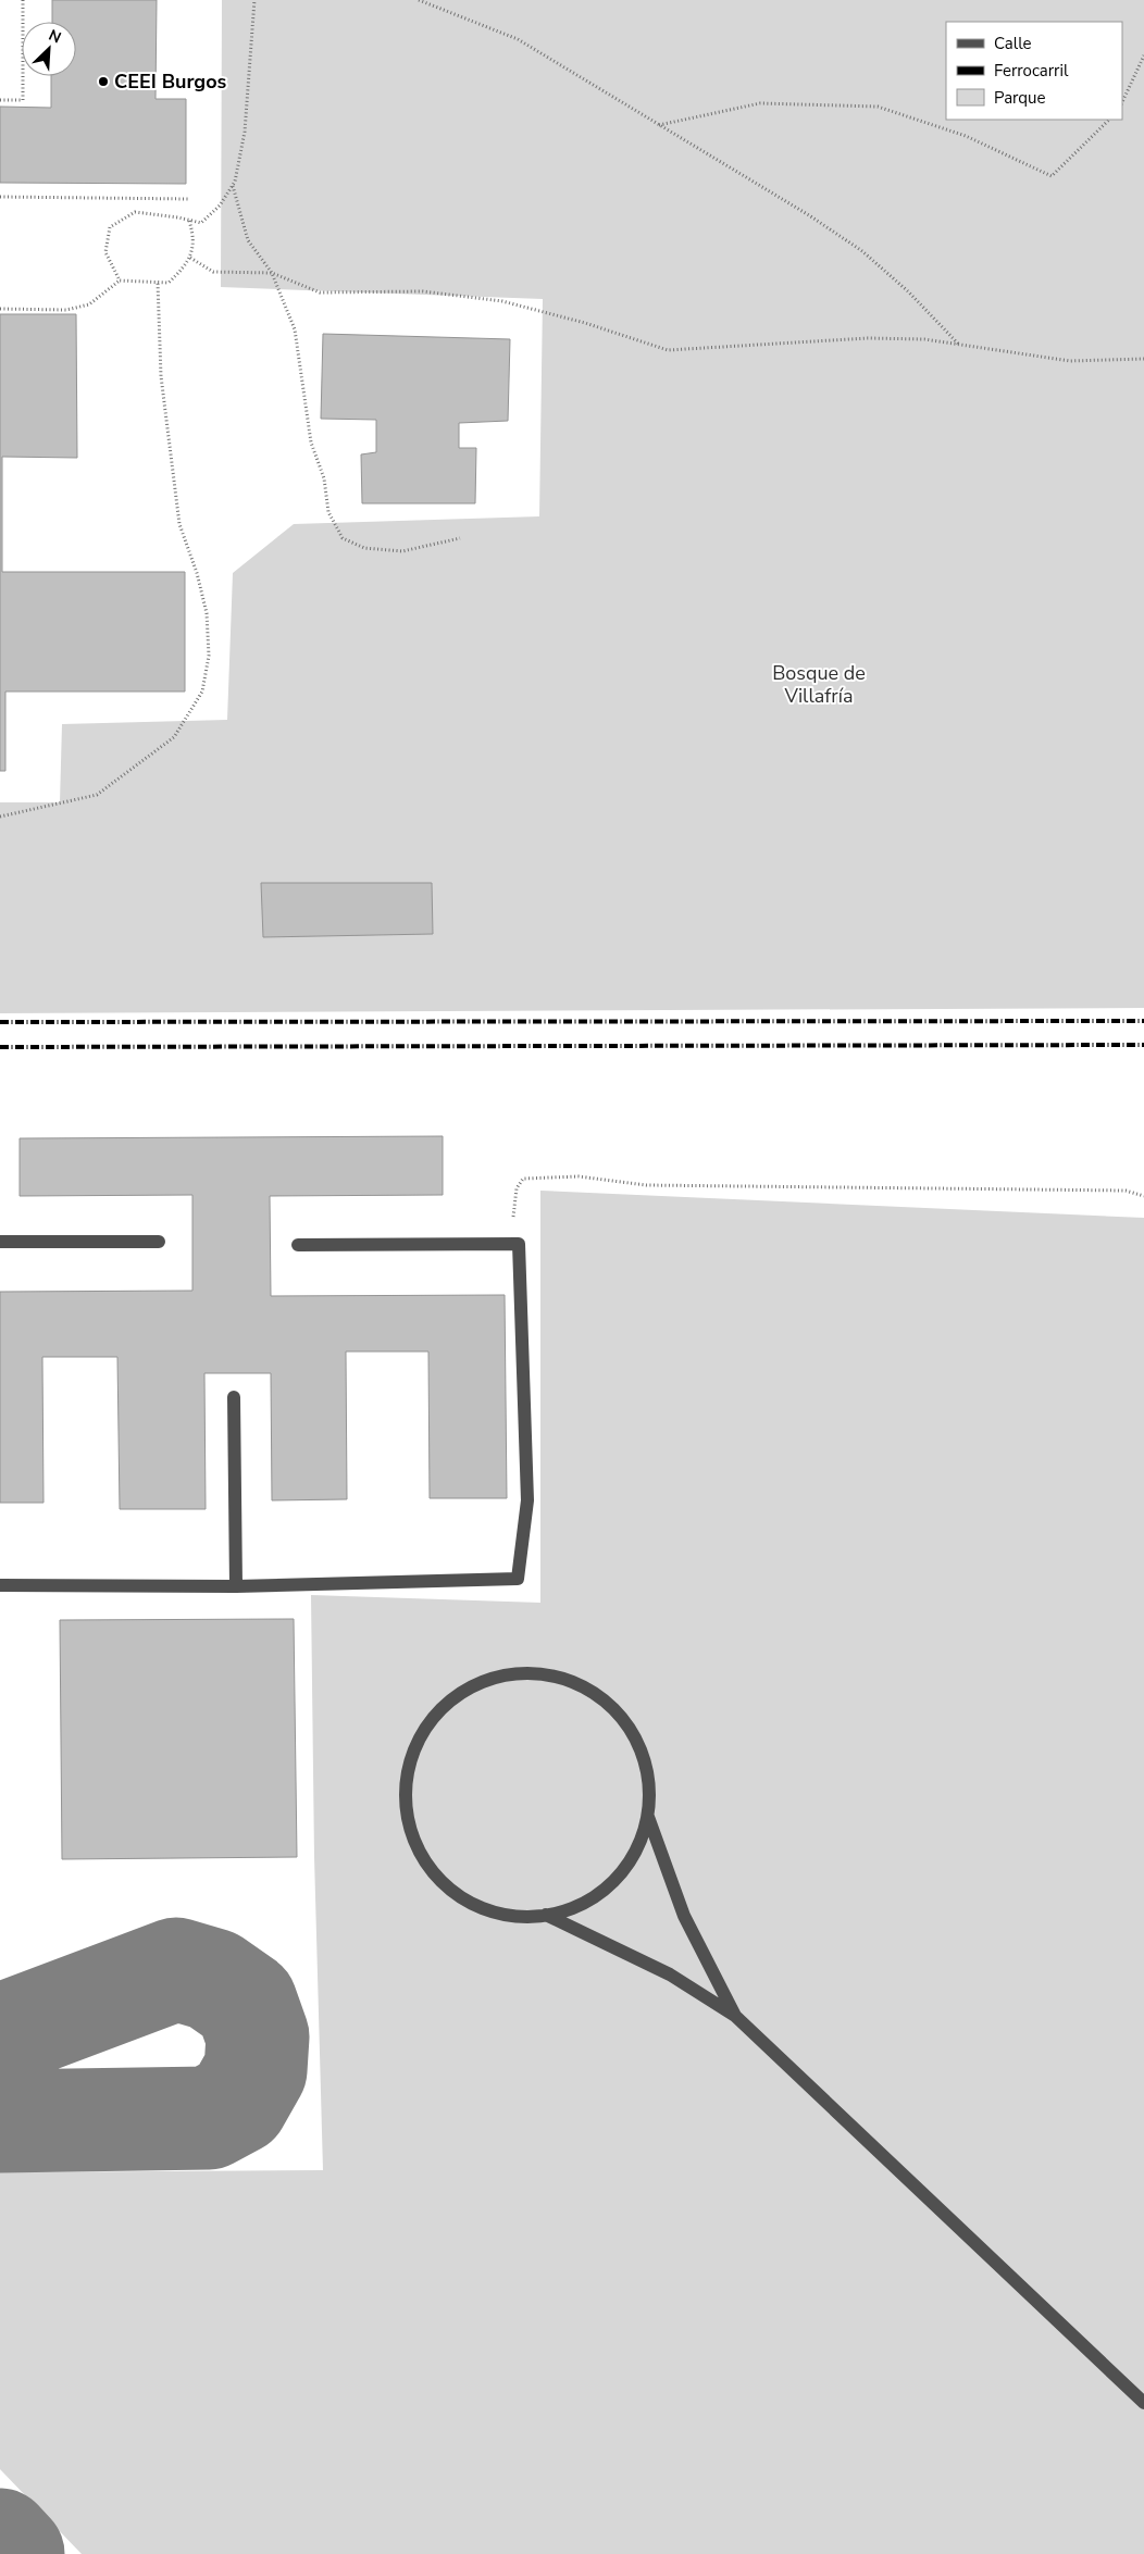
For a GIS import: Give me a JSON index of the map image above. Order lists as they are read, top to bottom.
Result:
{
  "parks": ["Bosque de Villafría"],
  "places": ["CEEI Burgos"],
  "legend": ["Calle", "Ferrocarril", "Parque"],
  "north": "top right"
}
